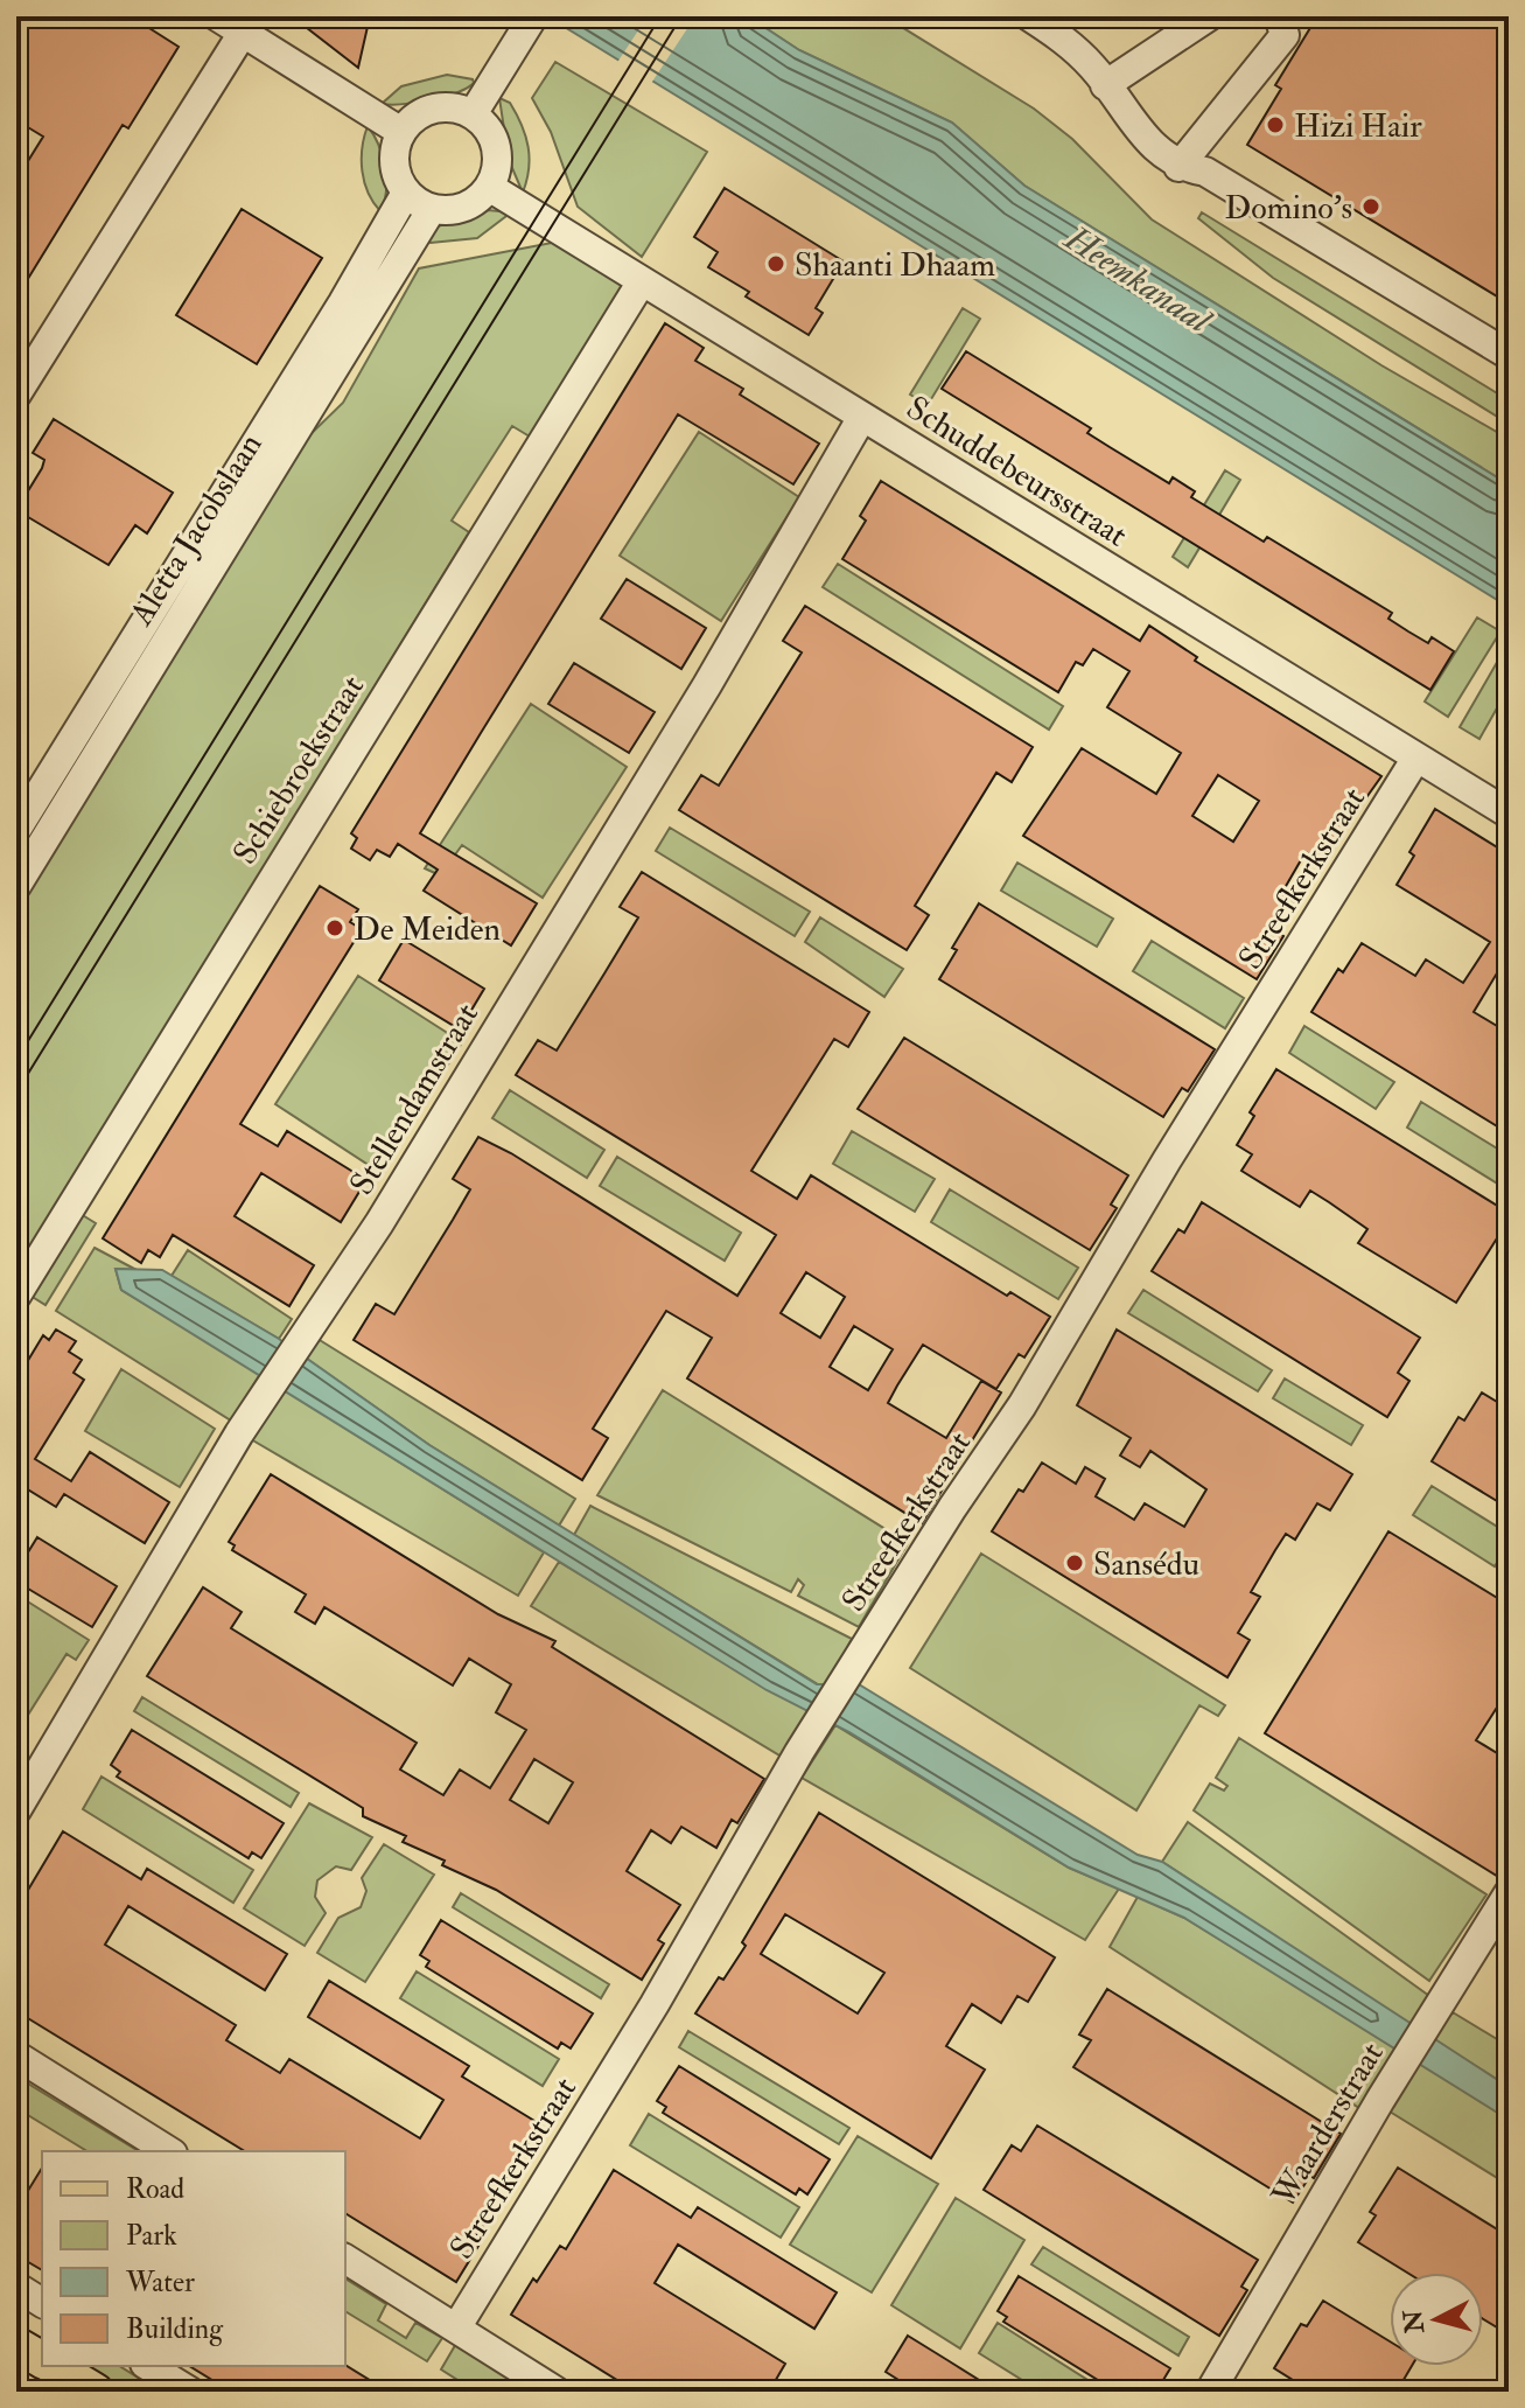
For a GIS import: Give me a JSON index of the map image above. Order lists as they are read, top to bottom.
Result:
{
  "streets": {
    "street": [
      "Schuddebeursstraat",
      "Aletta Jacobslaan",
      "Schiebroekstraat",
      "Streefkerkstraat",
      "Stellendamstraat",
      "Waarderstraat"
    ]
  },
  "crossings": [
    ["Schuddebeursstraat", "Aletta Jacobslaan"],
    ["Schuddebeursstraat", "Schiebroekstraat"],
    ["Schuddebeursstraat", "Streefkerkstraat"],
    ["Schuddebeursstraat", "Stellendamstraat"]
  ],
  "water": ["Heemkanaal"],
  "places": [
    "Hizi Hair",
    "Domino's",
    "Shaanti Dhaam",
    "De Meiden",
    "Sansédu"
  ],
  "legend": [
    "Road",
    "Park",
    "Water",
    "Building"
  ],
  "north": "left"
}
